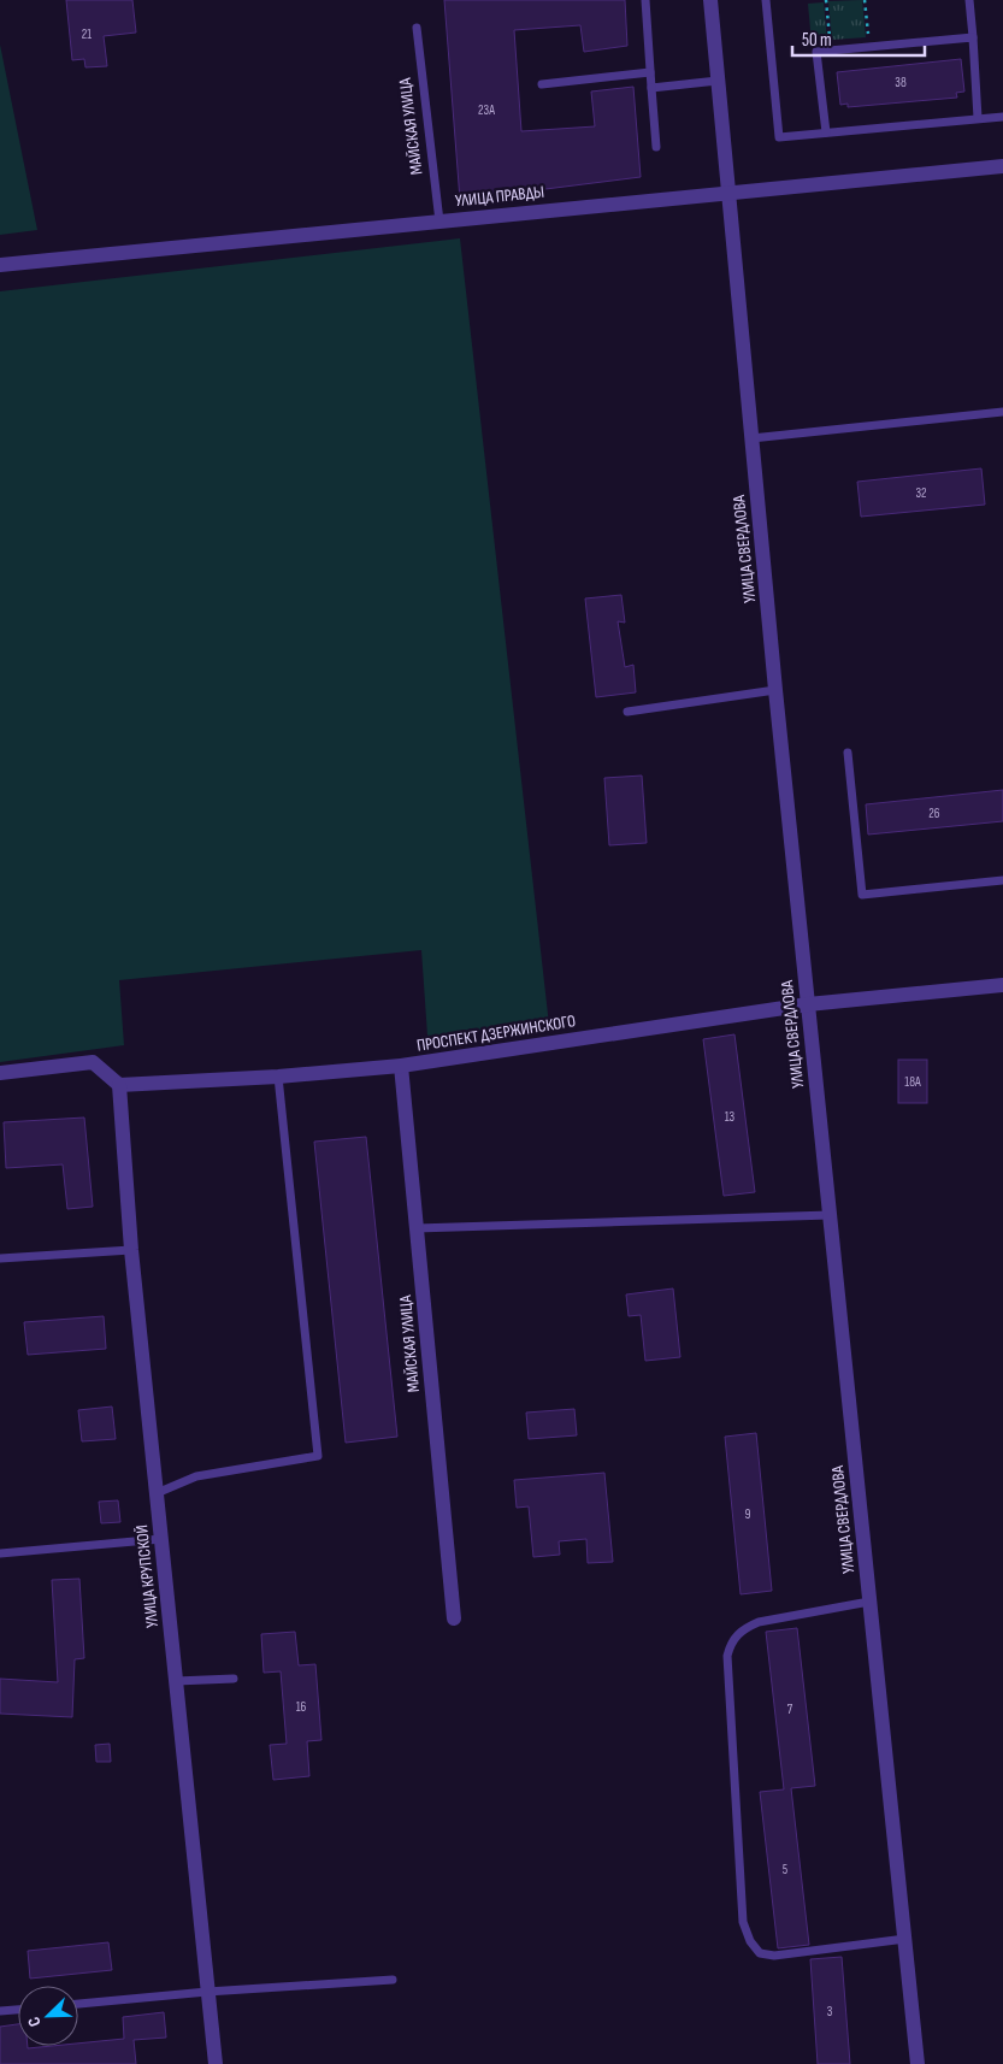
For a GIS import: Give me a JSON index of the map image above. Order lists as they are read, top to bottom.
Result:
{
  "streets": {
    "street": [
      "МАЙСКАЯ УЛИЦА",
      "УЛИЦА ПРАВДЫ",
      "УЛИЦА СВЕРДЛОВА",
      "ПРОСПЕКТ ДЗЕРЖИНСКОГО",
      "УЛИЦА КРУПСКОЙ"
    ]
  },
  "crossings": [
    ["МАЙСКАЯ УЛИЦА", "УЛИЦА ПРАВДЫ"],
    ["МАЙСКАЯ УЛИЦА", "ПРОСПЕКТ ДЗЕРЖИНСКОГО"],
    ["УЛИЦА ПРАВДЫ", "УЛИЦА СВЕРДЛОВА"],
    ["УЛИЦА СВЕРДЛОВА", "ПРОСПЕКТ ДЗЕРЖИНСКОГО"],
    ["ПРОСПЕКТ ДЗЕРЖИНСКОГО", "УЛИЦА КРУПСКОЙ"]
  ],
  "house_numbers": [
    "21",
    "38",
    "23А",
    "32",
    "26",
    "18А",
    "13",
    "9",
    "16",
    "7",
    "5",
    "3"
  ],
  "scale_bar": "50 m",
  "north": "bottom left"
}
